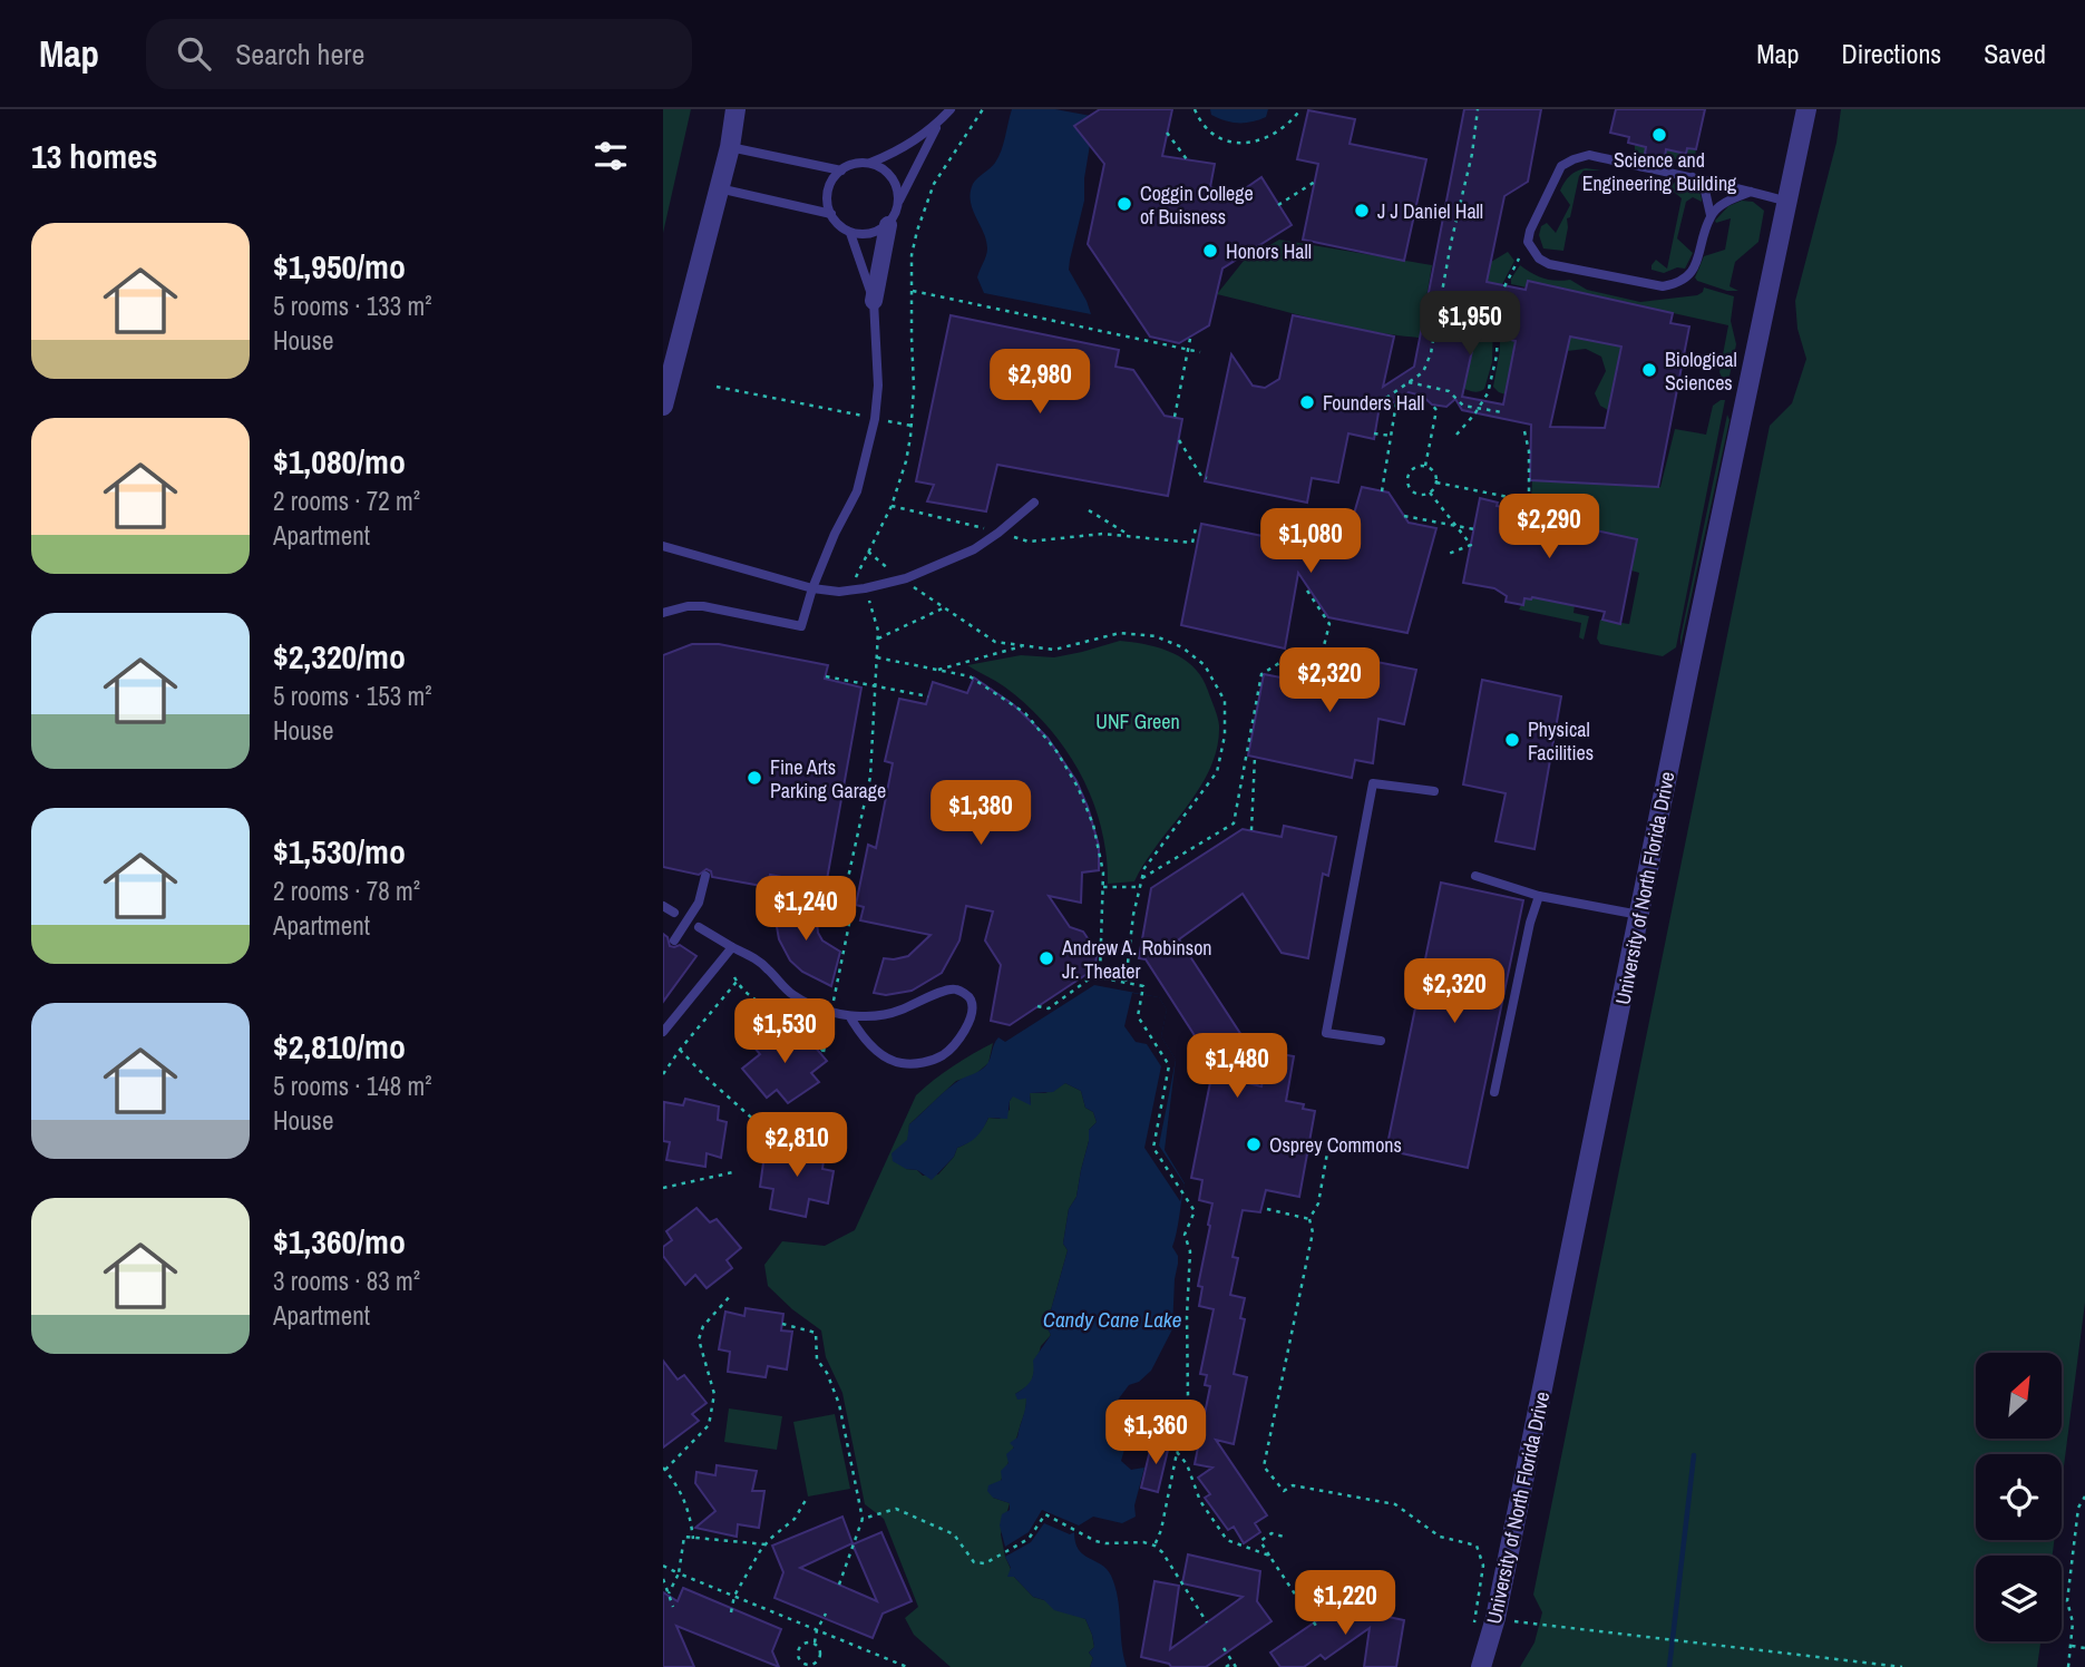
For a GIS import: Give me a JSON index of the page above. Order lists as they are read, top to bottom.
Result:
{
  "streets": {
    "street": ["University of North Florida Drive"]
  },
  "water": ["Candy Cane Lake"],
  "parks": ["UNF Green"],
  "places": [
    "Science and Engineering Building",
    "Coggin College of Buisness",
    "J J Daniel Hall",
    "Honors Hall",
    "Biological Sciences",
    "Founders Hall",
    "Physical Facilities",
    "Fine Arts Parking Garage",
    "Andrew A. Robinson Jr. Theater",
    "Osprey Commons"
  ],
  "north": "top right",
  "page": {
    "header": "Map",
    "search": "Search here",
    "nav": ["Map", "Directions", "Saved"],
    "heading": "13 homes",
    "list": [
      {
        "name": "$1,950/mo",
        "note": "5 rooms · 133 m² · House"
      },
      {
        "name": "$1,080/mo",
        "note": "2 rooms · 72 m² · Apartment"
      },
      {
        "name": "$2,320/mo",
        "note": "5 rooms · 153 m² · House"
      },
      {
        "name": "$1,530/mo",
        "note": "2 rooms · 78 m² · Apartment"
      },
      {
        "name": "$2,810/mo",
        "note": "5 rooms · 148 m² · House"
      },
      {
        "name": "$1,360/mo",
        "note": "3 rooms · 83 m² · Apartment"
      }
    ],
    "price": [
      "$1,950",
      "$2,980",
      "$2,290",
      "$1,080",
      "$2,320",
      "$1,380",
      "$1,240",
      "$2,320",
      "$1,530",
      "$1,480",
      "$2,810",
      "$1,360",
      "$1,220"
    ]
  }
}
